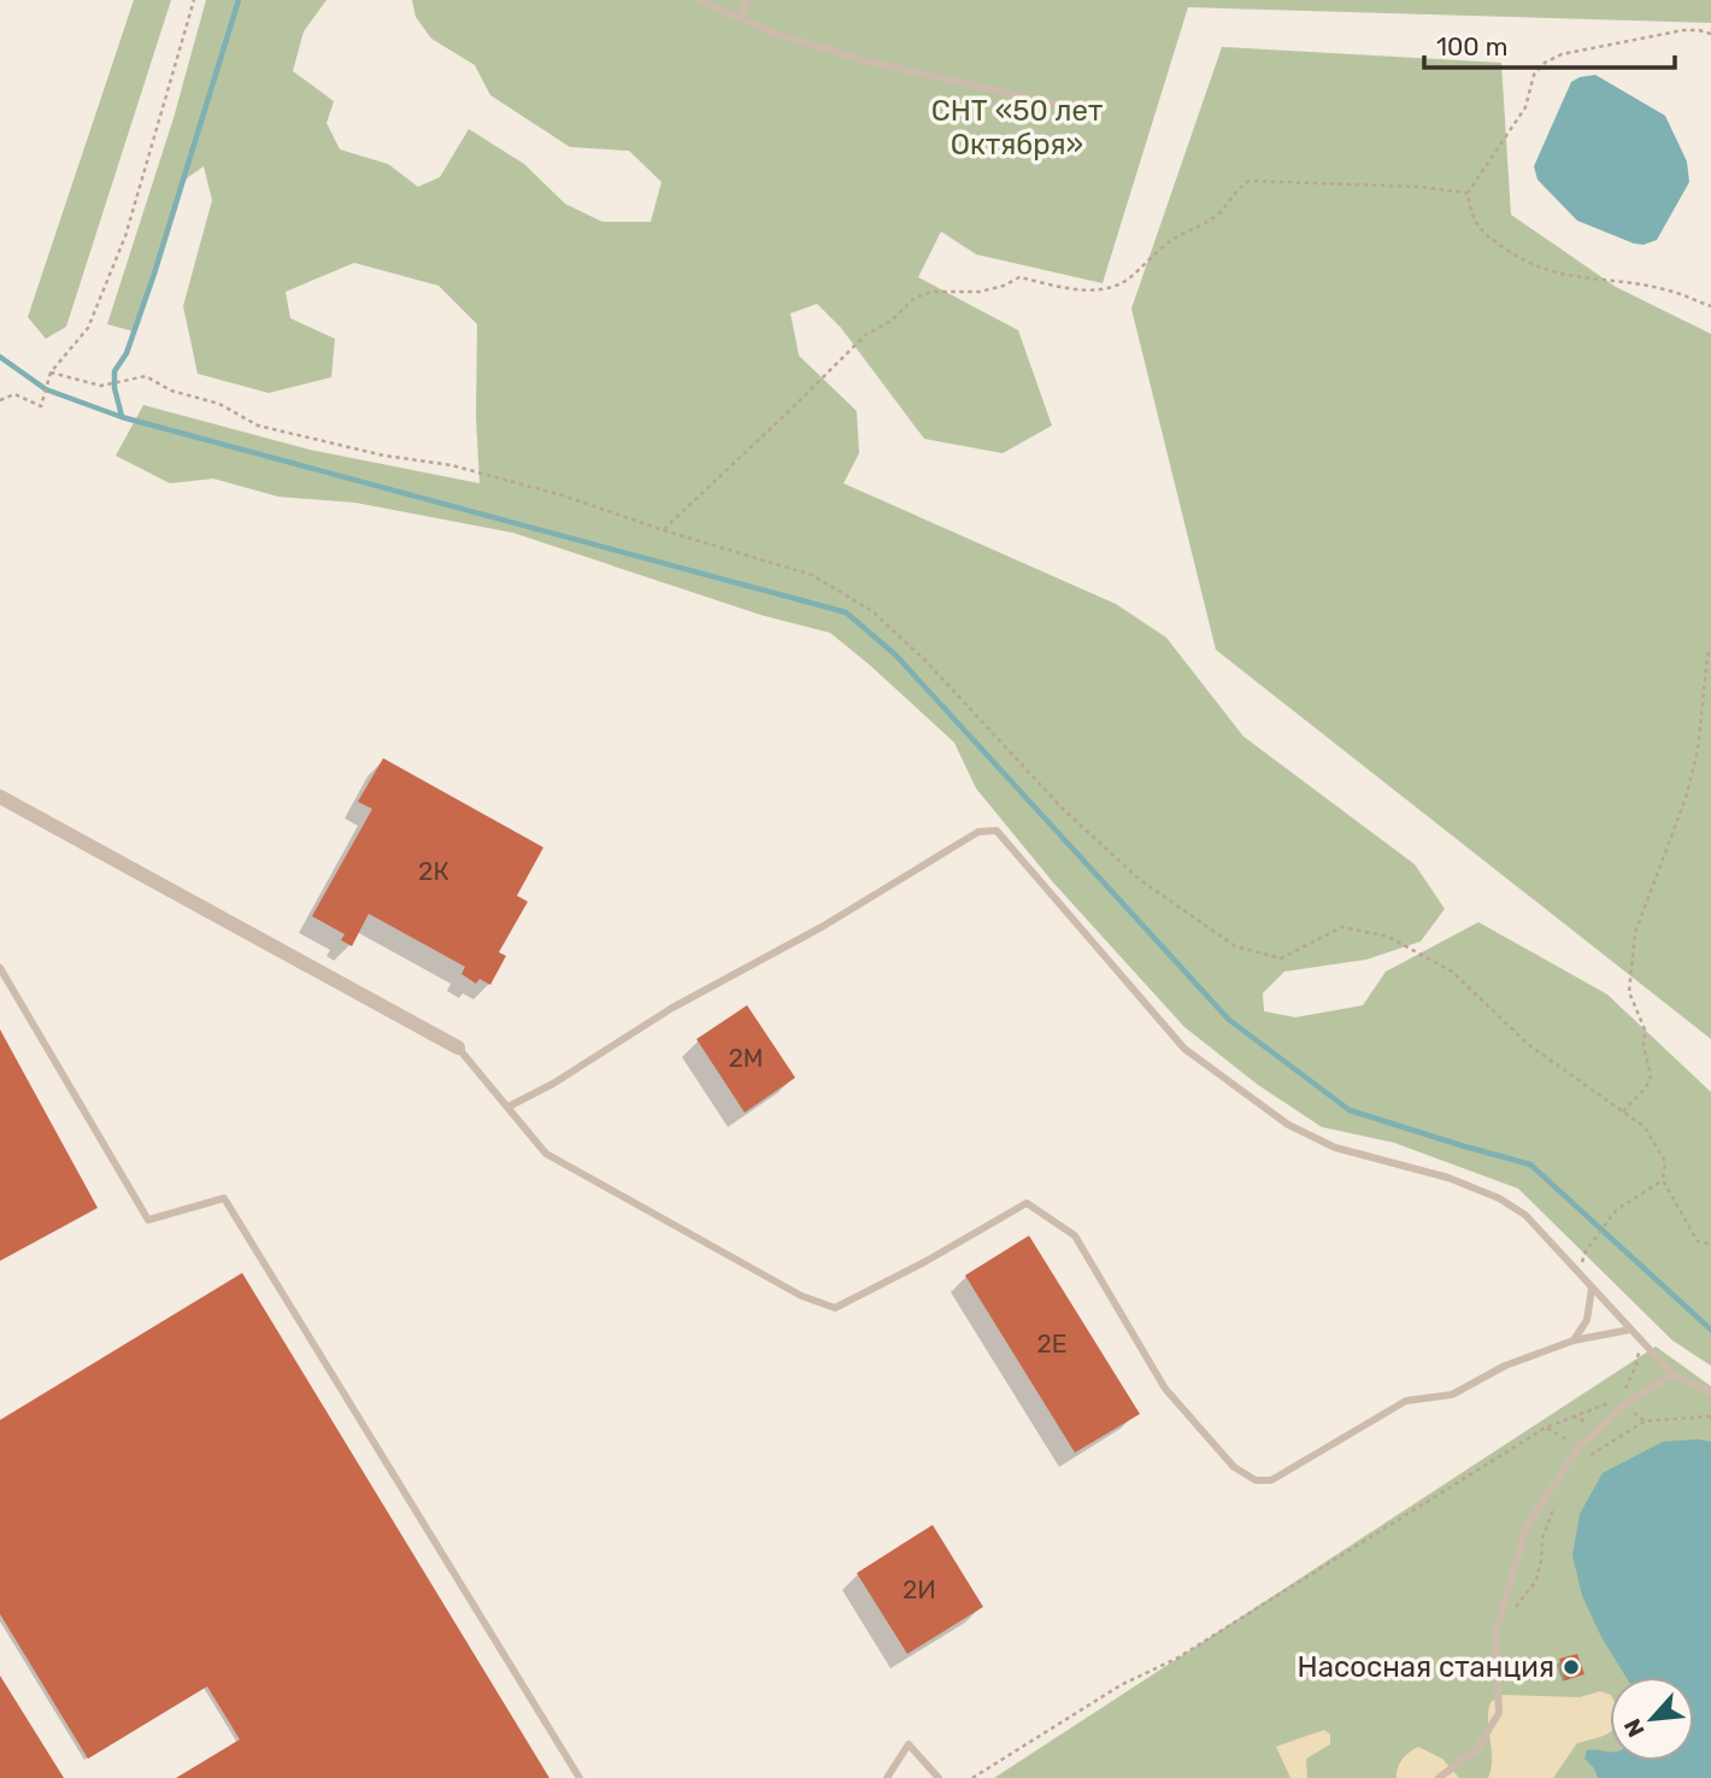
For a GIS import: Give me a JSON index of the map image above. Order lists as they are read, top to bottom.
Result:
{
  "parks": ["СНТ «50 лет Октября»"],
  "places": ["Насосная станция"],
  "house_numbers": [
    "2К",
    "2М",
    "2Е",
    "2И"
  ],
  "scale_bar": "100 m",
  "north": "bottom left"
}
